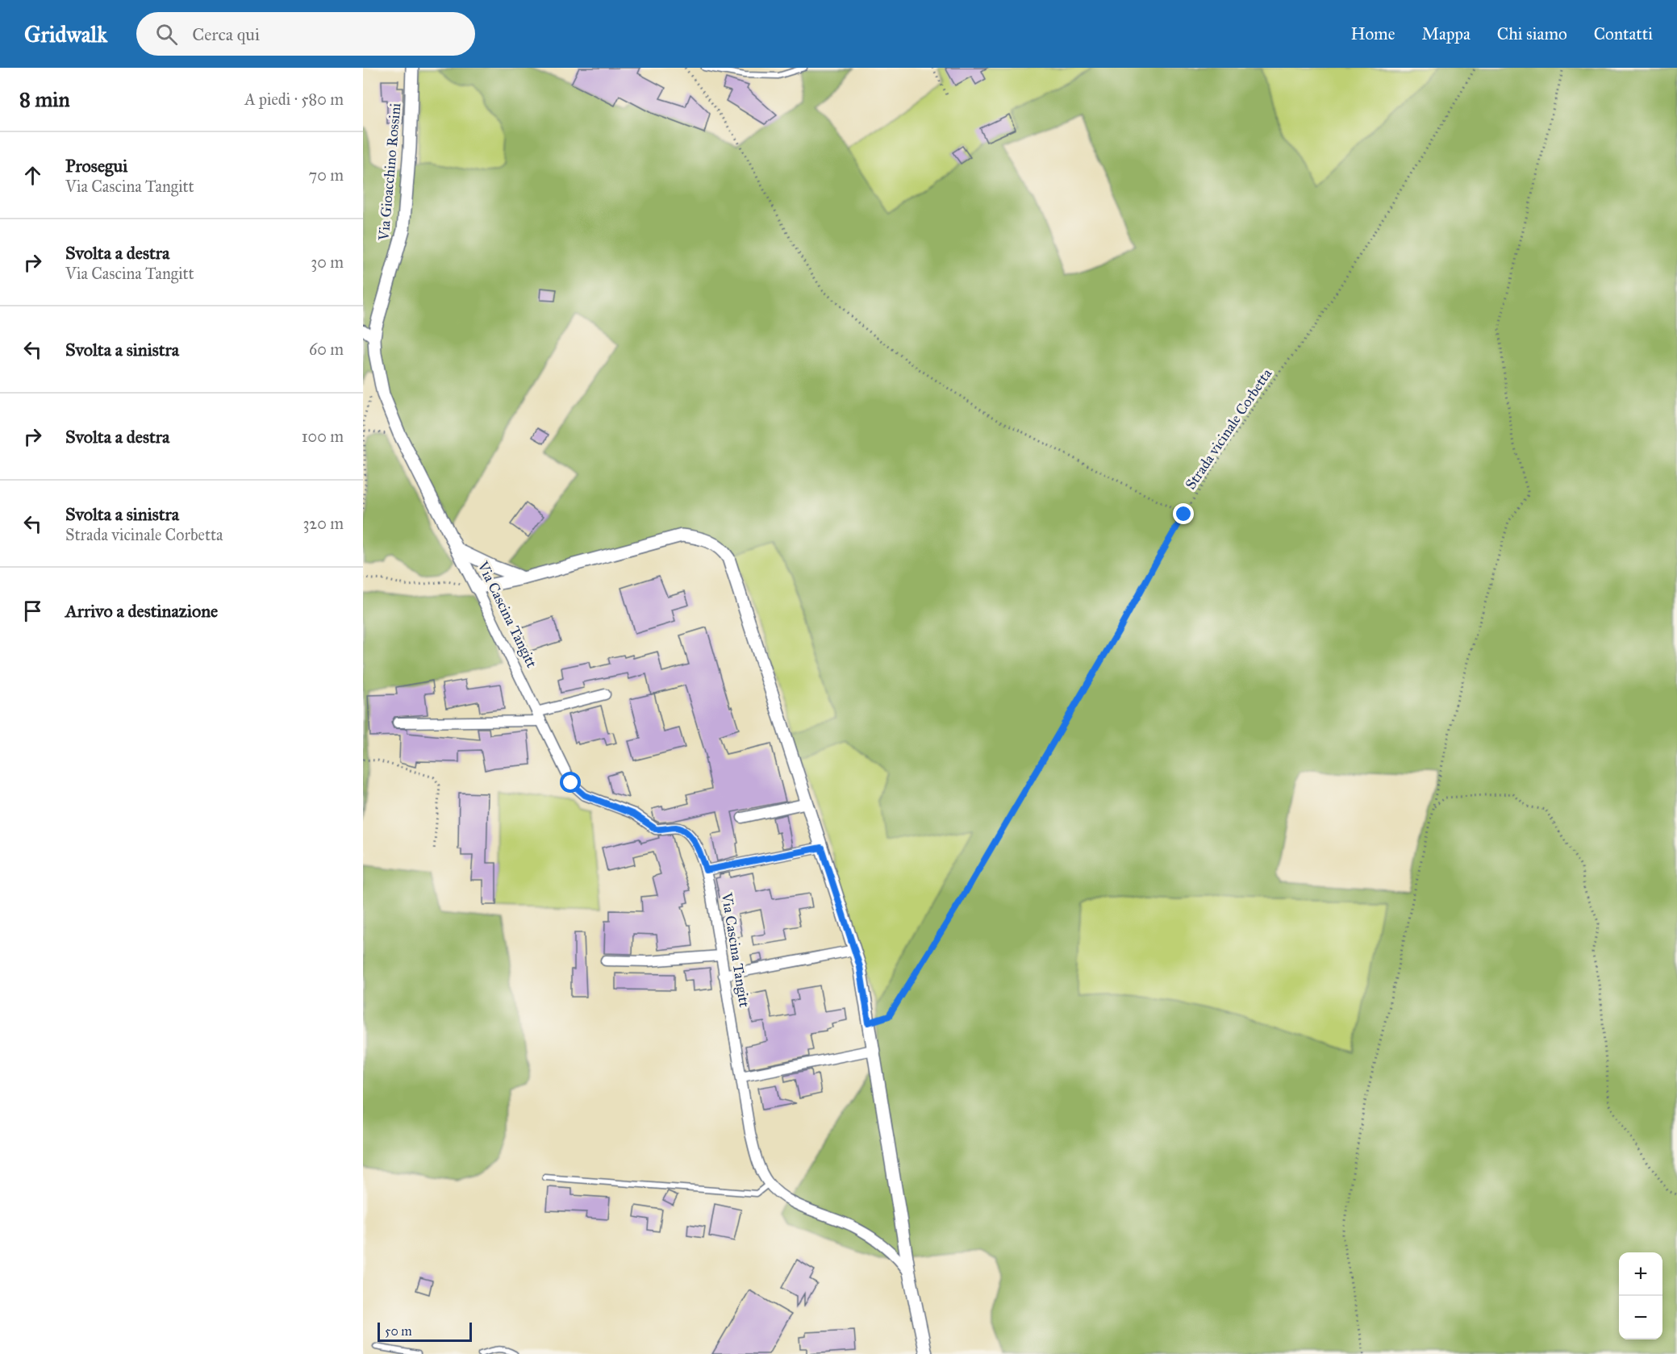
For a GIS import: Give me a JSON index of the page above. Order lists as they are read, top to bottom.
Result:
{
  "streets": {
    "street": ["Via Gioacchino Rossini", "Via Cascina Tangitt"],
    "path": ["Strada vicinale Corbetta"]
  },
  "crossings": [
    ["Via Gioacchino Rossini", "Via Cascina Tangitt"]
  ],
  "scale_bar": "50 m",
  "page": {
    "header": "Gridwalk",
    "search": "Cerca qui",
    "nav": [
      "Home",
      "Mappa",
      "Chi siamo",
      "Contatti"
    ],
    "heading": ["8 min", "A piedi · 580 m"],
    "list": [
      ["Prosegui", "Via Cascina Tangitt", "70 m"],
      ["Svolta a destra", "Via Cascina Tangitt", "30 m"],
      ["Svolta a sinistra", "60 m"],
      ["Svolta a destra", "100 m"],
      ["Svolta a sinistra", "Strada vicinale Corbetta", "320 m"],
      "Arrivo a destinazione"
    ],
    "map_buttons": ["+", "−"],
    "scale": "50 m"
  }
}
